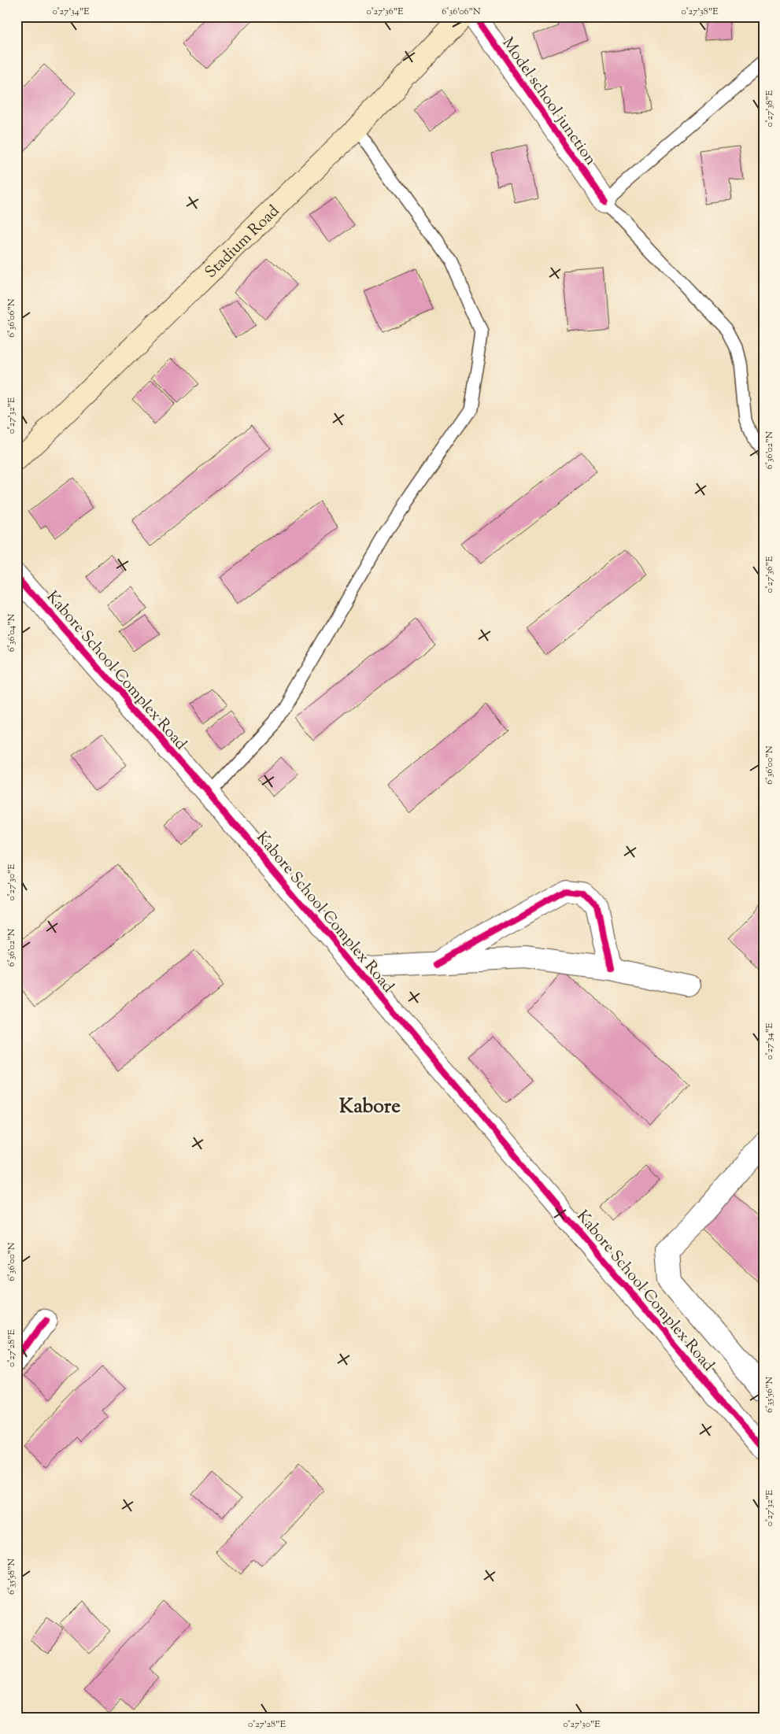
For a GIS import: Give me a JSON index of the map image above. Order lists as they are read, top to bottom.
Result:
{
  "streets": {
    "main road": ["Stadium Road"],
    "street": ["Model school junction", "Kabore School Complex Road"]
  },
  "districts": ["Kabore"],
  "coordinates": [
    "0°27'34\"E",
    "0°27'36\"E",
    "6°36'06\"N",
    "0°27'38\"E",
    "0°27'32\"E",
    "6°36'02\"N",
    "6°36'04\"N",
    "6°36'00\"N",
    "0°27'30\"E",
    "0°27'28\"E",
    "6°35'56\"N",
    "6°35'58\"N"
  ]
}
